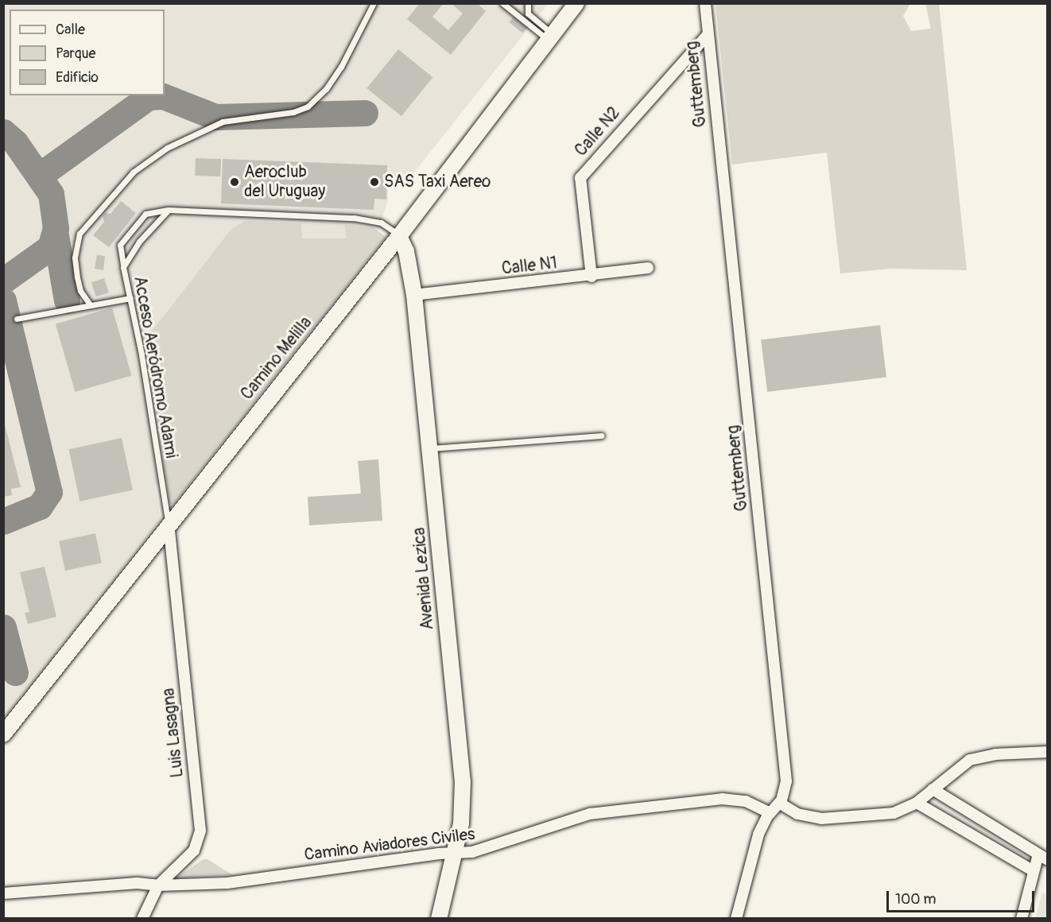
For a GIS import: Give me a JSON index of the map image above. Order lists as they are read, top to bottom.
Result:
{
  "streets": {
    "street": [
      "Guttemberg",
      "Calle N2",
      "Calle N1",
      "Camino Melilla",
      "Avenida Lezica",
      "Luis Lasagna",
      "Camino Aviadores Civiles"
    ],
    "lane": ["Acceso Aeródromo Adami"]
  },
  "crossings": [
    ["Guttemberg", "Calle N2"],
    ["Guttemberg", "Camino Aviadores Civiles"],
    ["Calle N2", "Calle N1"],
    ["Calle N1", "Avenida Lezica"],
    ["Camino Melilla", "Acceso Aeródromo Adami"],
    ["Camino Melilla", "Avenida Lezica"],
    ["Camino Melilla", "Luis Lasagna"],
    ["Acceso Aeródromo Adami", "Luis Lasagna"],
    ["Avenida Lezica", "Camino Aviadores Civiles"],
    ["Luis Lasagna", "Camino Aviadores Civiles"]
  ],
  "places": ["Aeroclub del Uruguay", "SAS Taxi Aereo"],
  "legend": ["Calle", "Parque", "Edificio"],
  "scale_bar": "100 m"
}
